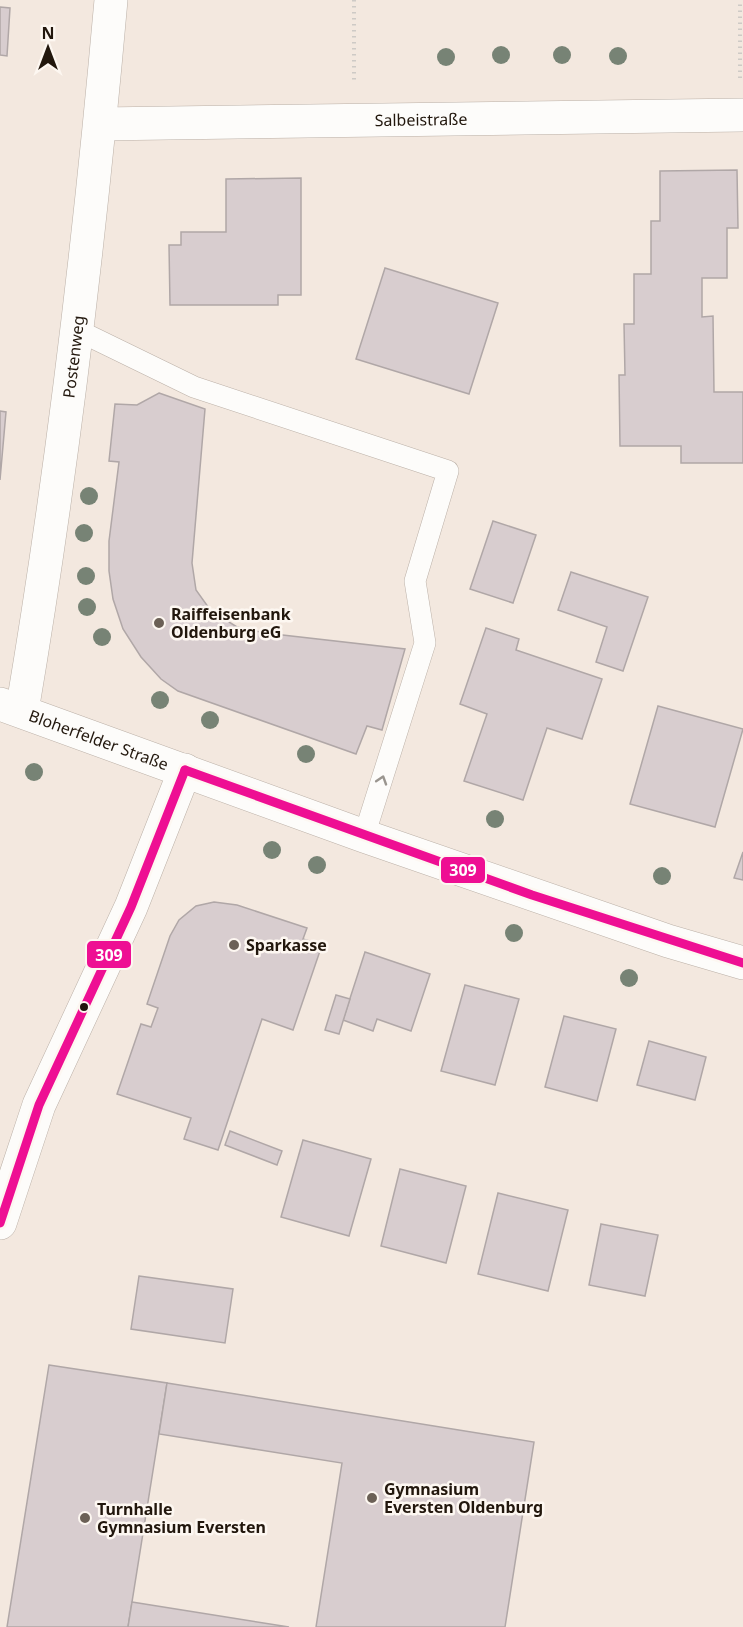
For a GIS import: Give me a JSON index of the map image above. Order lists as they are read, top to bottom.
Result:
{
  "streets": {
    "street": ["Salbeistraße", "Postenweg", "Bloherfelder Straße"]
  },
  "crossings": [
    ["Salbeistraße", "Postenweg"],
    ["Postenweg", "Bloherfelder Straße"]
  ],
  "places": [
    "Raiffeisenbank Oldenburg eG",
    "Sparkasse",
    "Gymnasium Eversten Oldenburg",
    "Turnhalle Gymnasium Eversten"
  ],
  "lines": ["transit line 309"],
  "north": "top"
}
